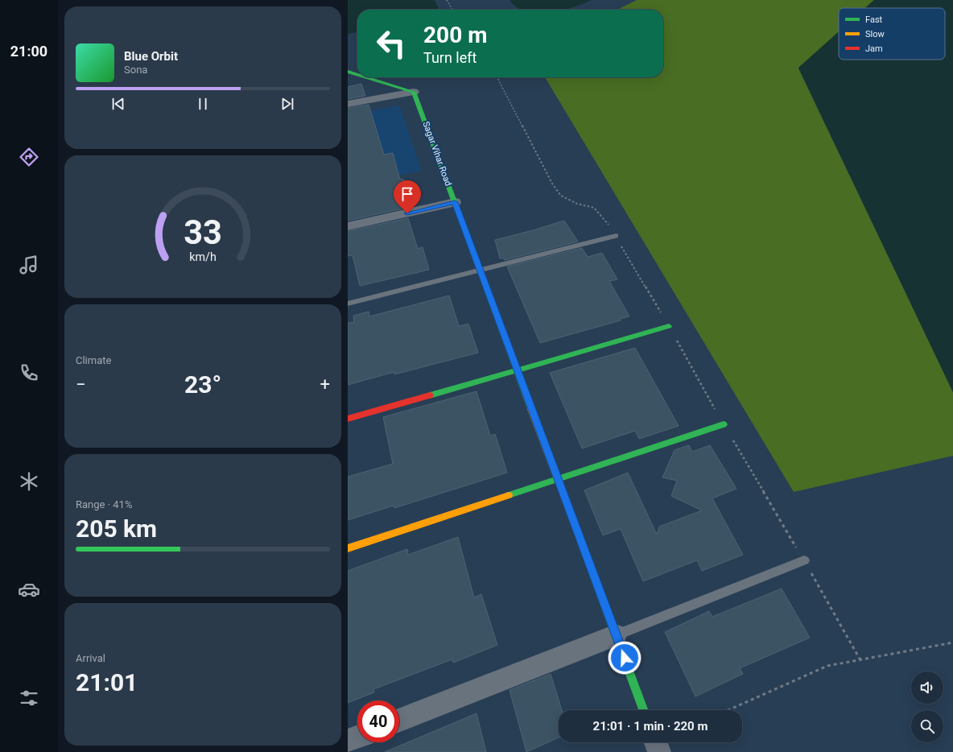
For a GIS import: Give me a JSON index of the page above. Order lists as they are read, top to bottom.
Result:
{
  "streets": {
    "street": ["Sagar Vihar Road"]
  },
  "legend": ["Fast", "Slow", "Jam"],
  "page": {
    "tabs": "21:00",
    "turn": ["200 m", "Turn left"],
    "song": ["Blue Orbit", "Sona"],
    "tile": [
      "Climate",
      ["Range · 41%", "205 km"],
      ["Arrival", "21:01"]
    ],
    "heat": ["−", "23°", "+"],
    "limit": "40",
    "trip": "21:01 · 1 min · 220 m",
    "gauge": ["33", "km/h"]
  }
}
